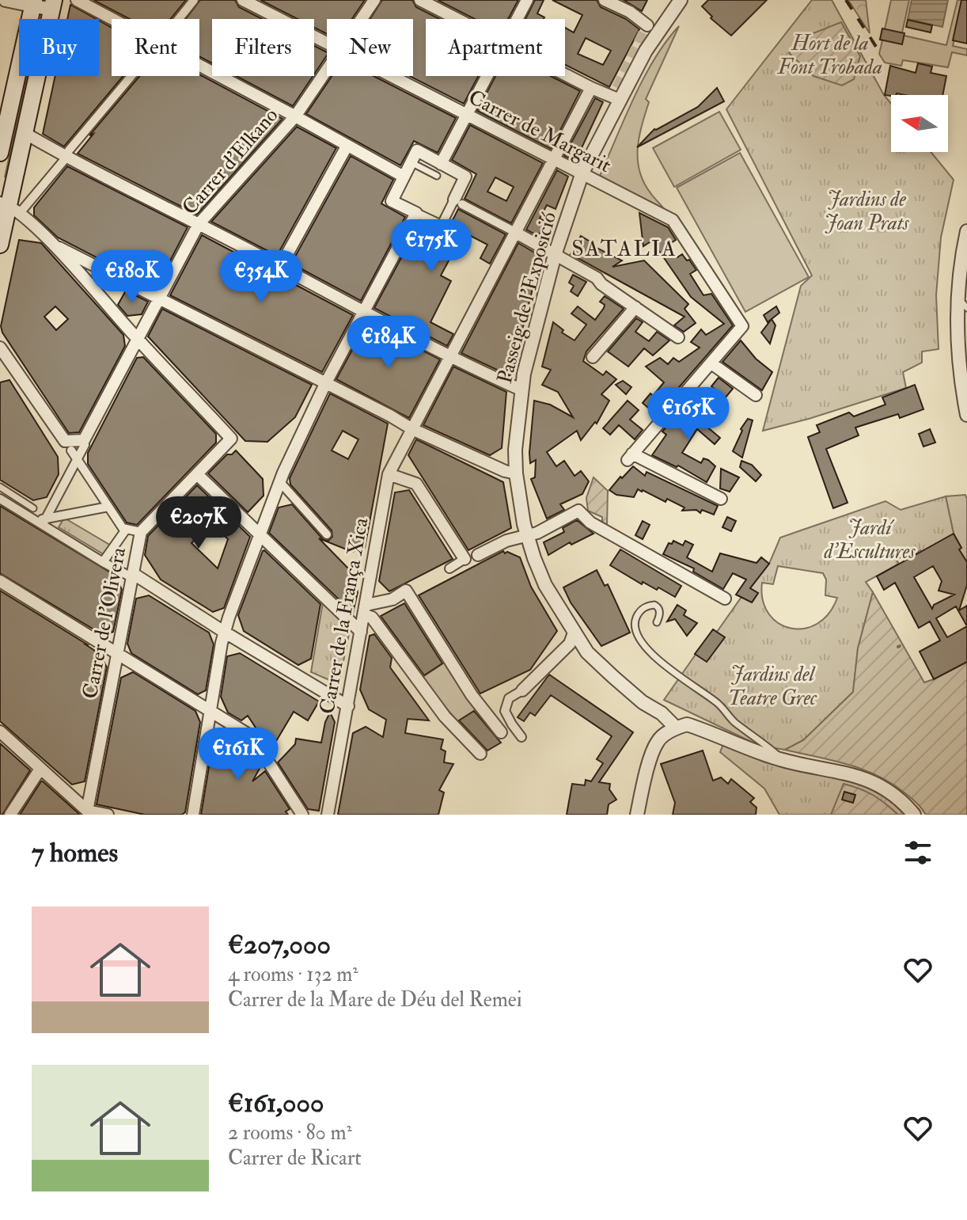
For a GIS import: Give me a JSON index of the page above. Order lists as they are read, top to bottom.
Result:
{
  "streets": {
    "street": [
      "Carrer de Margarit",
      "Carrer d'Elkano",
      "Passeig de l'Exposició",
      "Carrer de la França Xica",
      "Carrer de l'Olivera"
    ]
  },
  "crossings": [
    ["Carrer de Margarit", "Passeig de l'Exposició"],
    ["Carrer de Margarit", "Carrer de la França Xica"],
    ["Carrer d'Elkano", "Carrer de l'Olivera"]
  ],
  "districts": ["SATALIA"],
  "parks": [
    "Hort de la Font Trobada",
    "Jardins de Joan Prats",
    "Jardí d'Escultures",
    "Jardins del Teatre Grec"
  ],
  "north": "left",
  "page": {
    "chip": [
      "Buy",
      "Rent",
      "Filters",
      "New",
      "Apartment"
    ],
    "price": [
      "€175K",
      "€180K",
      "€354K",
      "€184K",
      "€165K",
      "€207K",
      "€161K"
    ],
    "heading": "7 homes",
    "list": [
      {
        "name": "€207,000",
        "note": "4 rooms · 132 m² · Carrer de la Mare de Déu del Remei"
      },
      {
        "name": "€161,000",
        "note": "2 rooms · 80 m² · Carrer de Ricart"
      }
    ]
  }
}
